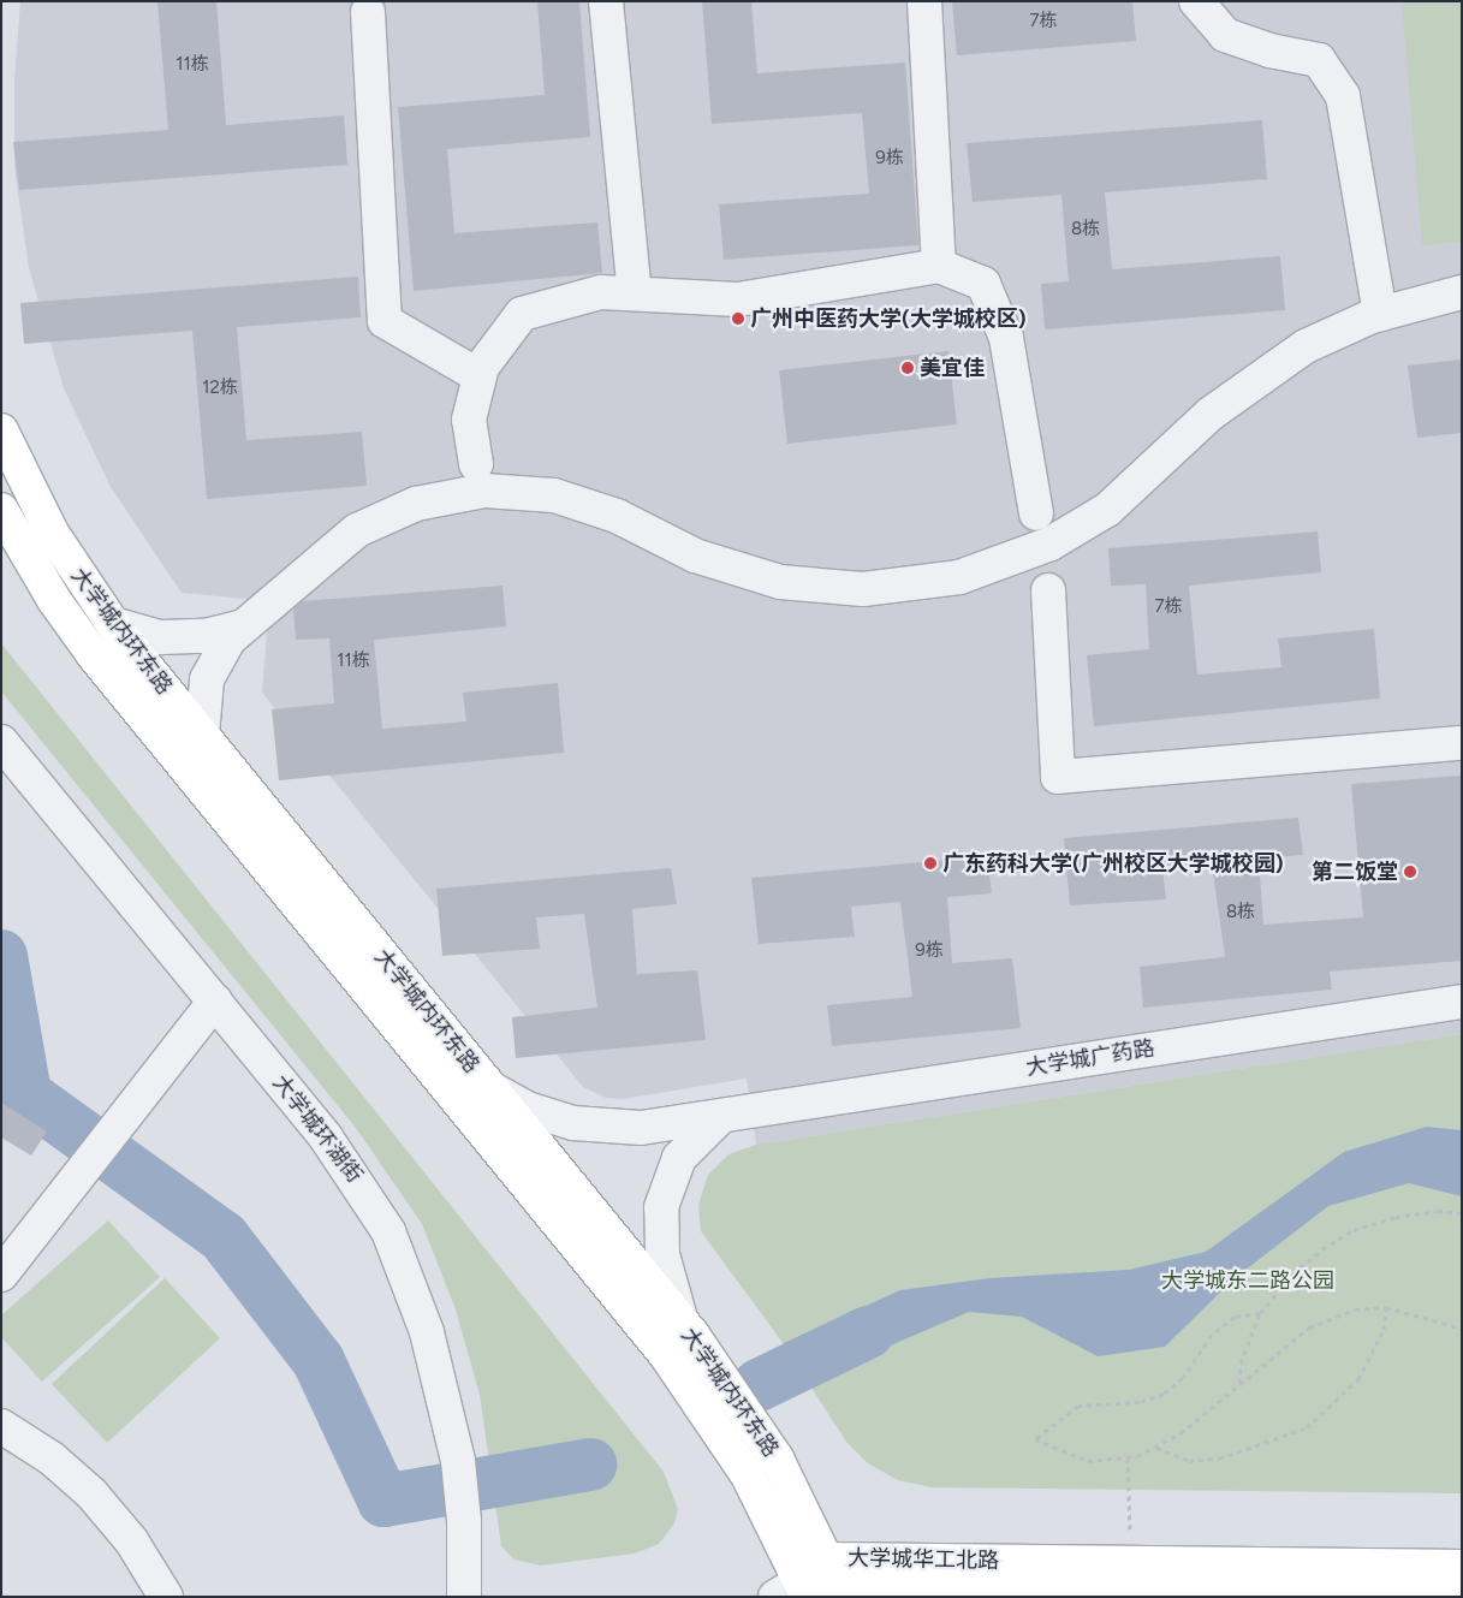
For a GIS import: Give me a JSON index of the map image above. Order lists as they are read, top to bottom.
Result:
{
  "streets": {
    "main road": ["大学城内环东路", "大学城华工北路"],
    "street": ["大学城广药路", "大学城环湖街"]
  },
  "crossings": [
    ["大学城内环东路", "大学城广药路"],
    ["大学城内环东路", "大学城华工北路"]
  ],
  "parks": ["大学城东二路公园"],
  "places": [
    "广州中医药大学(大学城校区)",
    "美宜佳",
    "广东药科大学(广州校区大学城校园)",
    "第二饭堂"
  ],
  "house_numbers": [
    "7栋",
    "11栋",
    "9栋",
    "8栋",
    "12栋",
    "7栋",
    "11栋",
    "8栋",
    "9栋"
  ]
}
